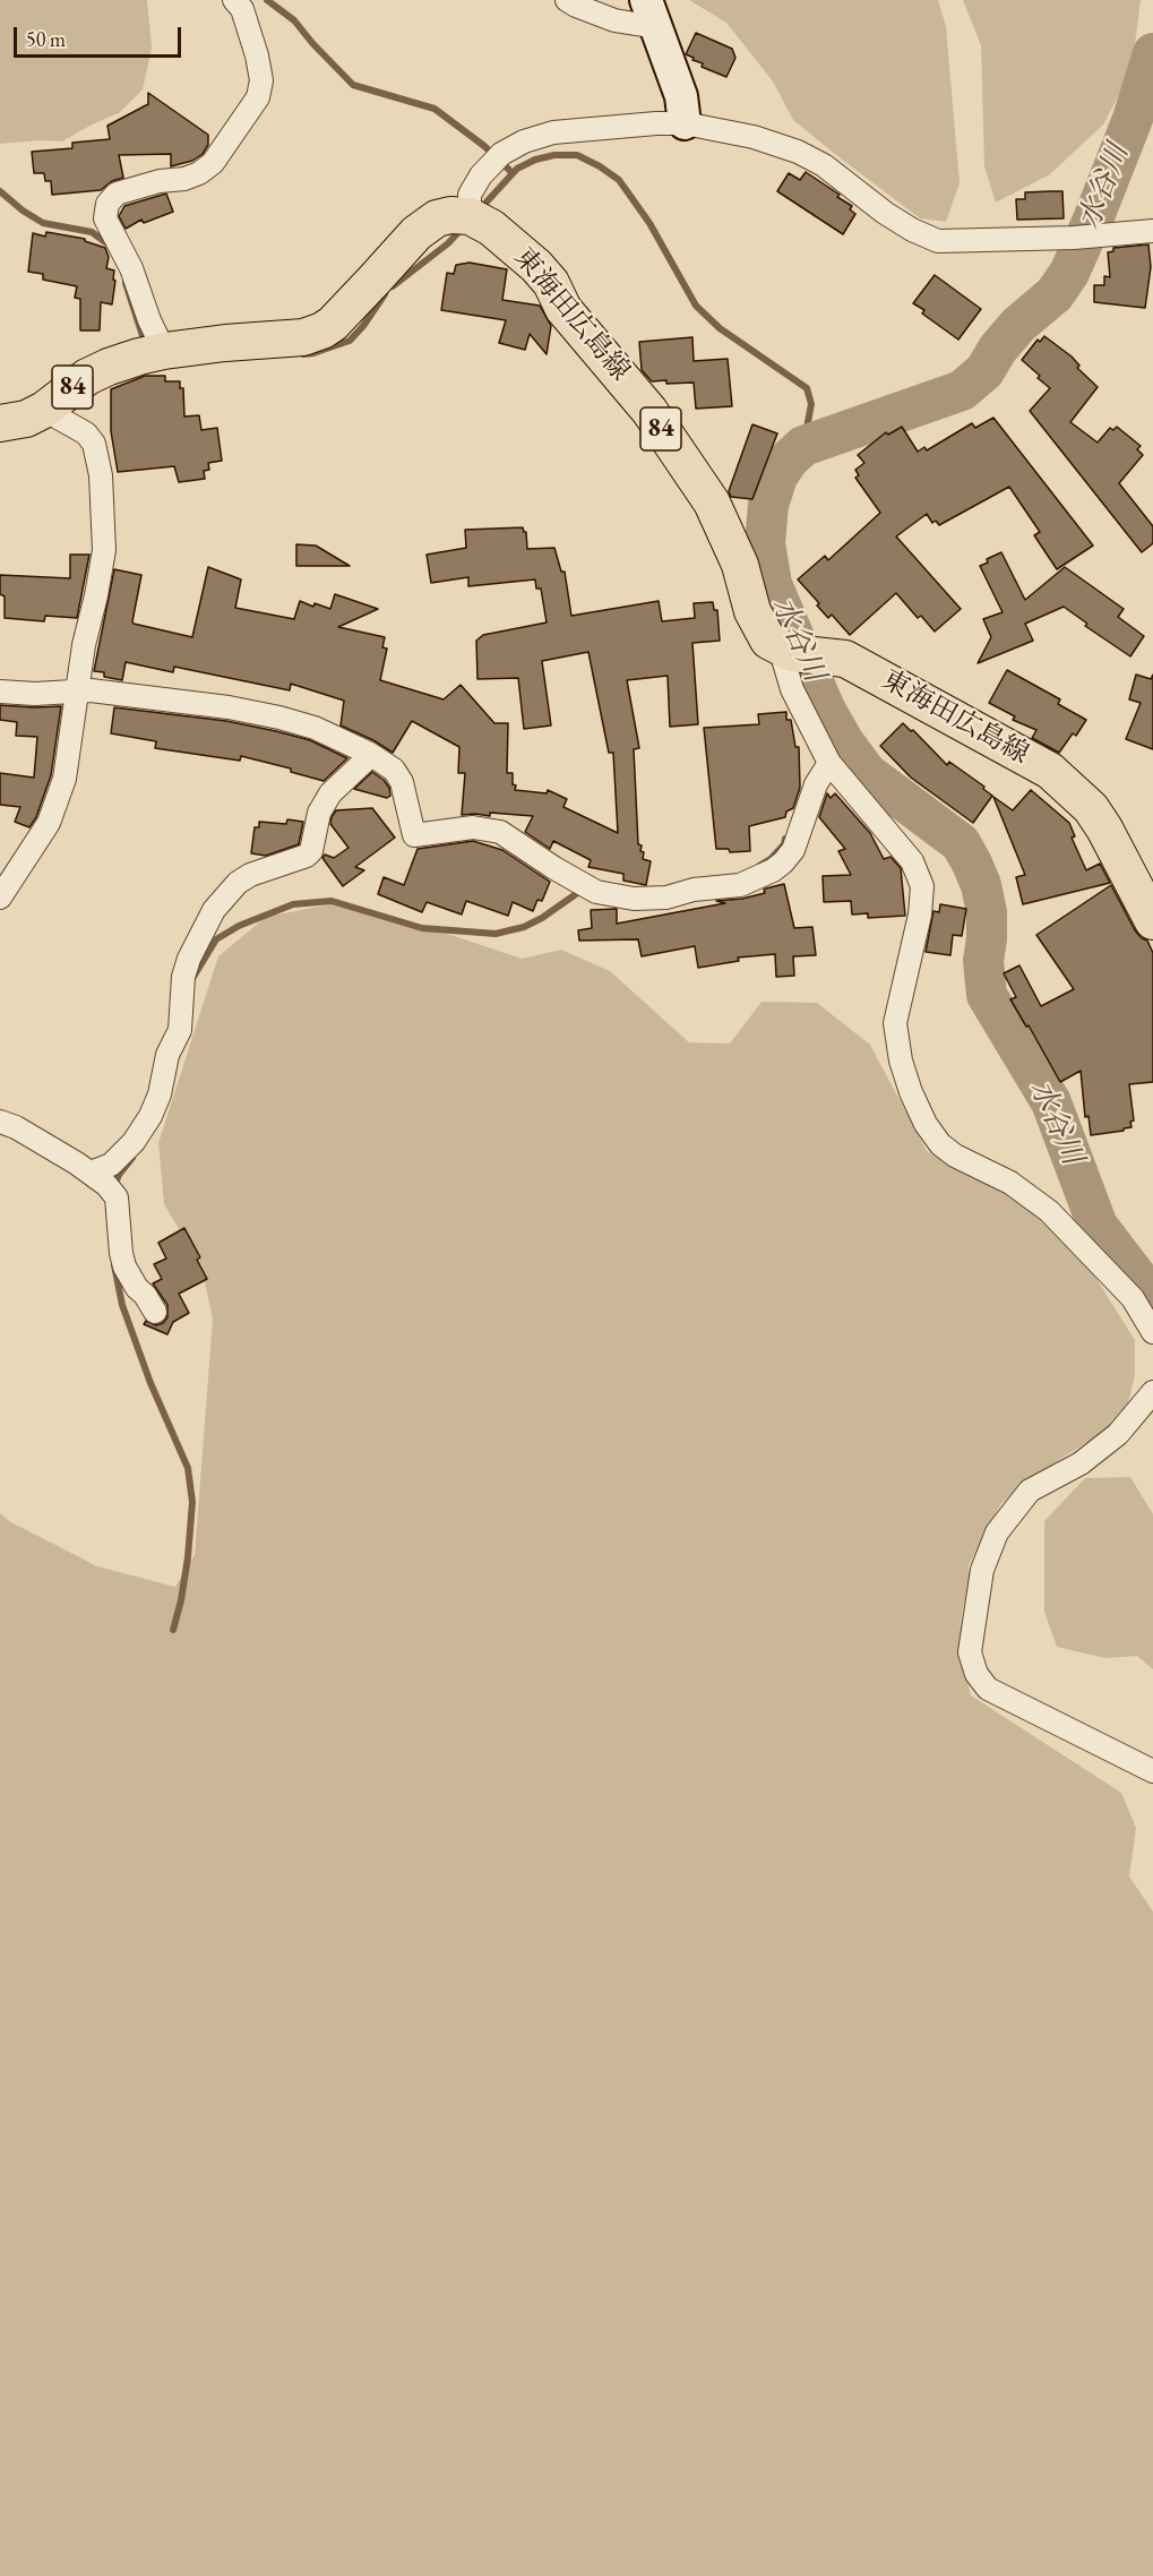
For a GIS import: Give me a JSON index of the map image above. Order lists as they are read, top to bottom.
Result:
{
  "streets": {
    "main road": ["東海田広島線", "84"]
  },
  "crossings": [
    ["東海田広島線", "84"]
  ],
  "water": ["水谷川"],
  "scale_bar": "50 m"
}
